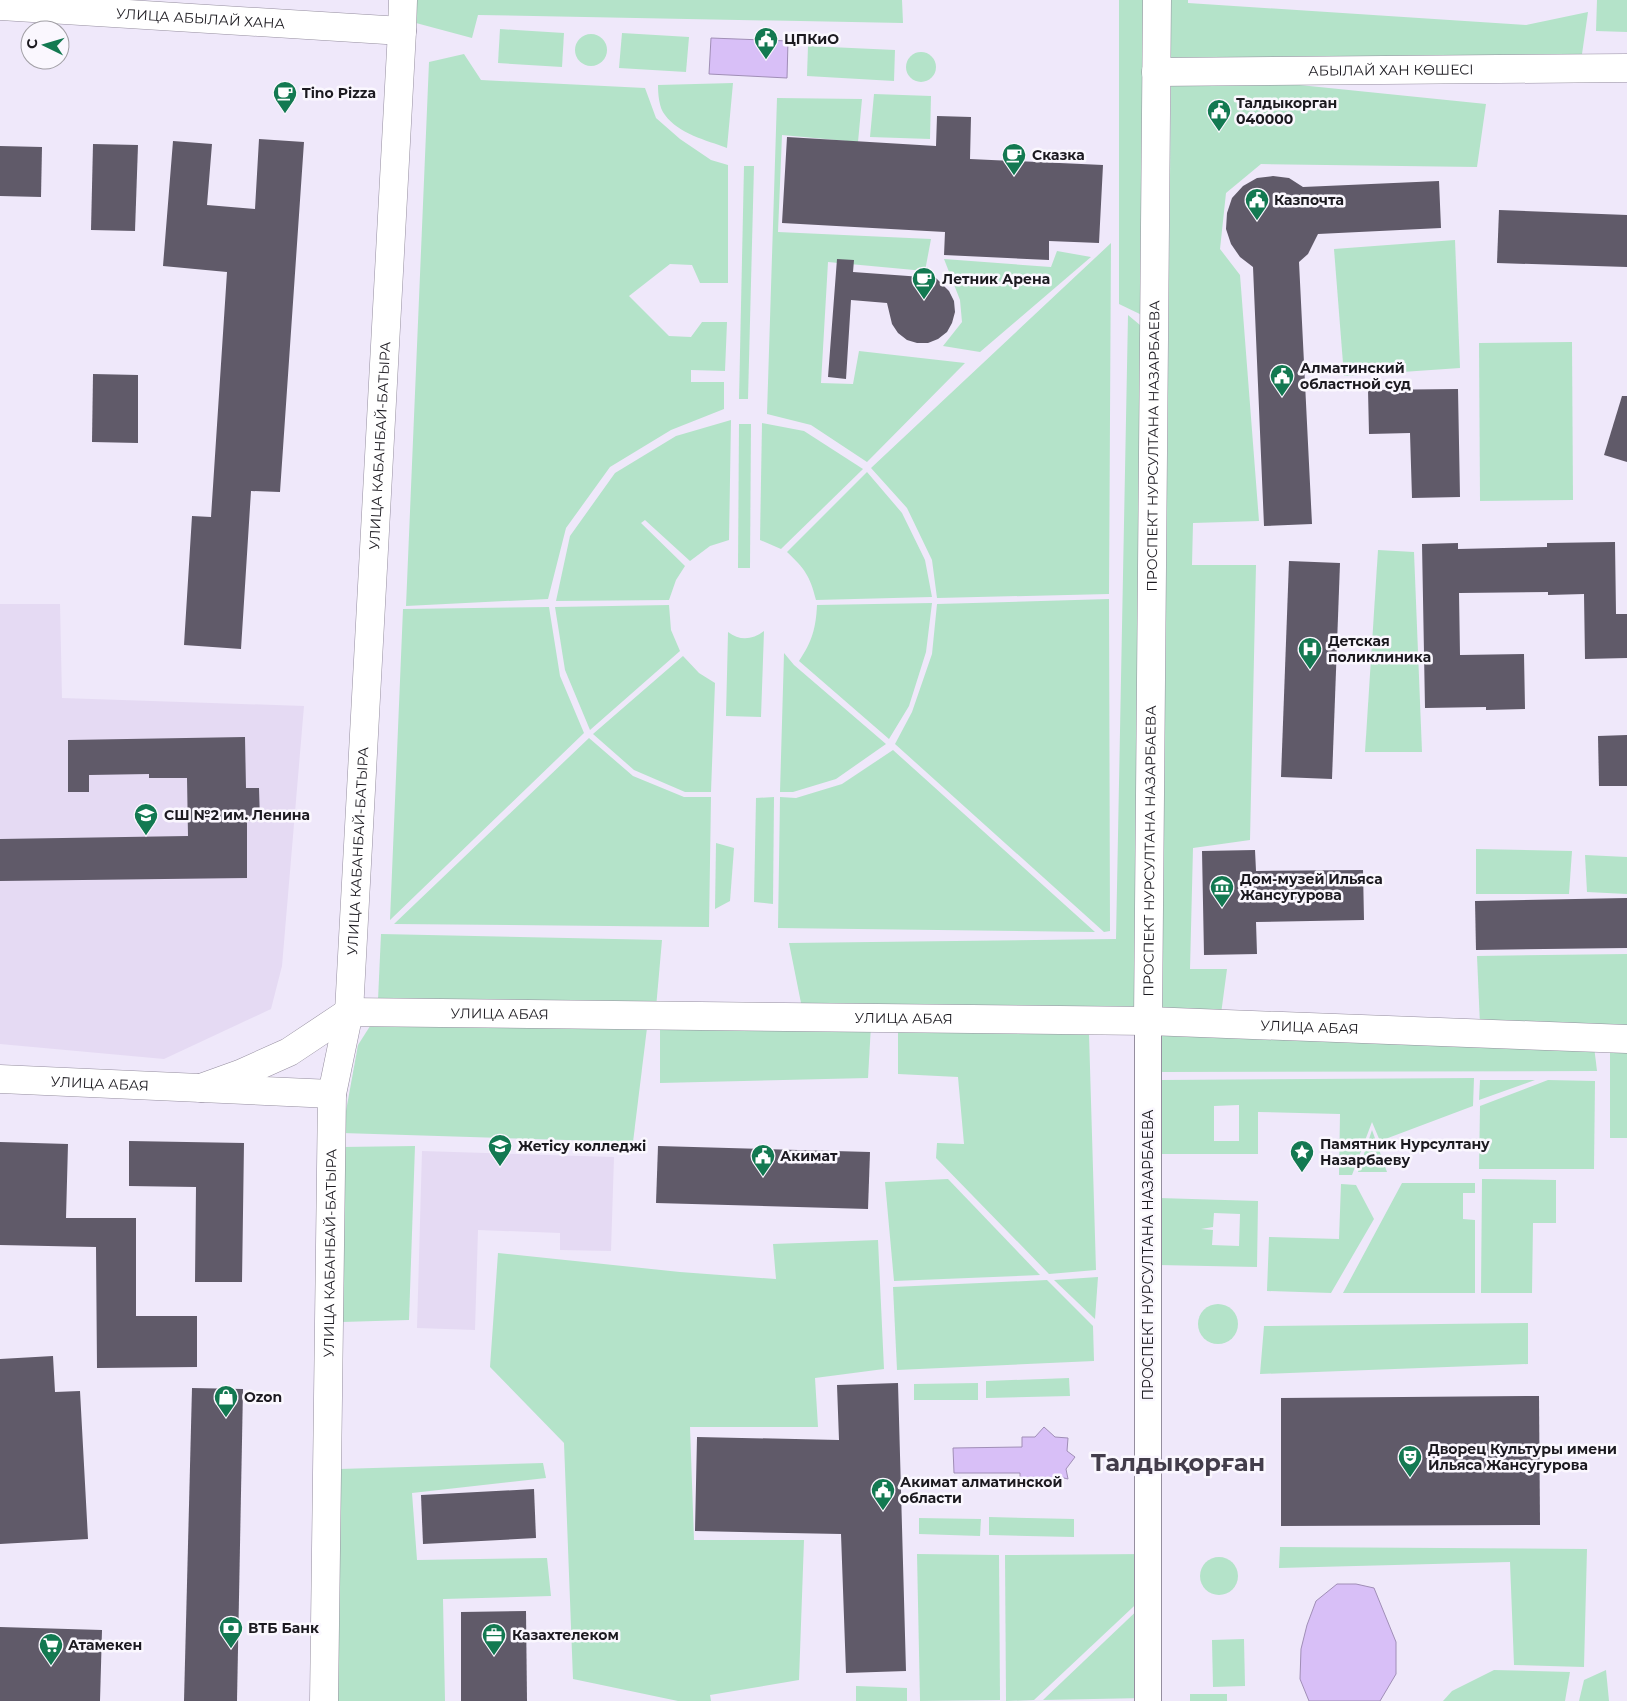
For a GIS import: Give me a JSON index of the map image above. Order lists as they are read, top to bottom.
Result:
{
  "streets": {
    "main road": [
      "УЛИЦА АБЫЛАЙ ХАНА",
      "АБЫЛАЙ ХАН КӨШЕСІ",
      "УЛИЦА КАБАНБАЙ-БАТЫРА",
      "ПРОСПЕКТ НУРСУЛТАНА НАЗАРБАЕВА",
      "УЛИЦА АБАЯ"
    ]
  },
  "crossings": [
    ["УЛИЦА АБЫЛАЙ ХАНА", "УЛИЦА КАБАНБАЙ-БАТЫРА"],
    ["АБЫЛАЙ ХАН КӨШЕСІ", "ПРОСПЕКТ НУРСУЛТАНА НАЗАРБАЕВА"],
    ["УЛИЦА КАБАНБАЙ-БАТЫРА", "УЛИЦА АБАЯ"],
    ["ПРОСПЕКТ НУРСУЛТАНА НАЗАРБАЕВА", "УЛИЦА АБАЯ"]
  ],
  "districts": ["Талдықорған"],
  "places": {
    "public building": [
      "ЦПКиО",
      "Талдыкорган 040000",
      "Казпочта",
      "Алматинский областной суд",
      "Акимат",
      "Акимат алматинской области"
    ],
    "cafe": ["Tino Pizza", "Сказка", "Летник Арена"],
    "hospital": ["Детская поликлиника"],
    "school or university": ["СШ №2 им. Ленина", "Жетісу колледжі"],
    "museum": ["Дом-музей Ильяса Жансугурова"],
    "place": ["Памятник Нурсултану Назарбаеву"],
    "shop": ["Ozon"],
    "theatre": ["Дворец Культуры имени Ильяса Жансугурова"],
    "bank": ["ВТБ Банк"],
    "office": ["Казахтелеком"],
    "supermarket": ["Атамекен"]
  },
  "north": "left"
}
